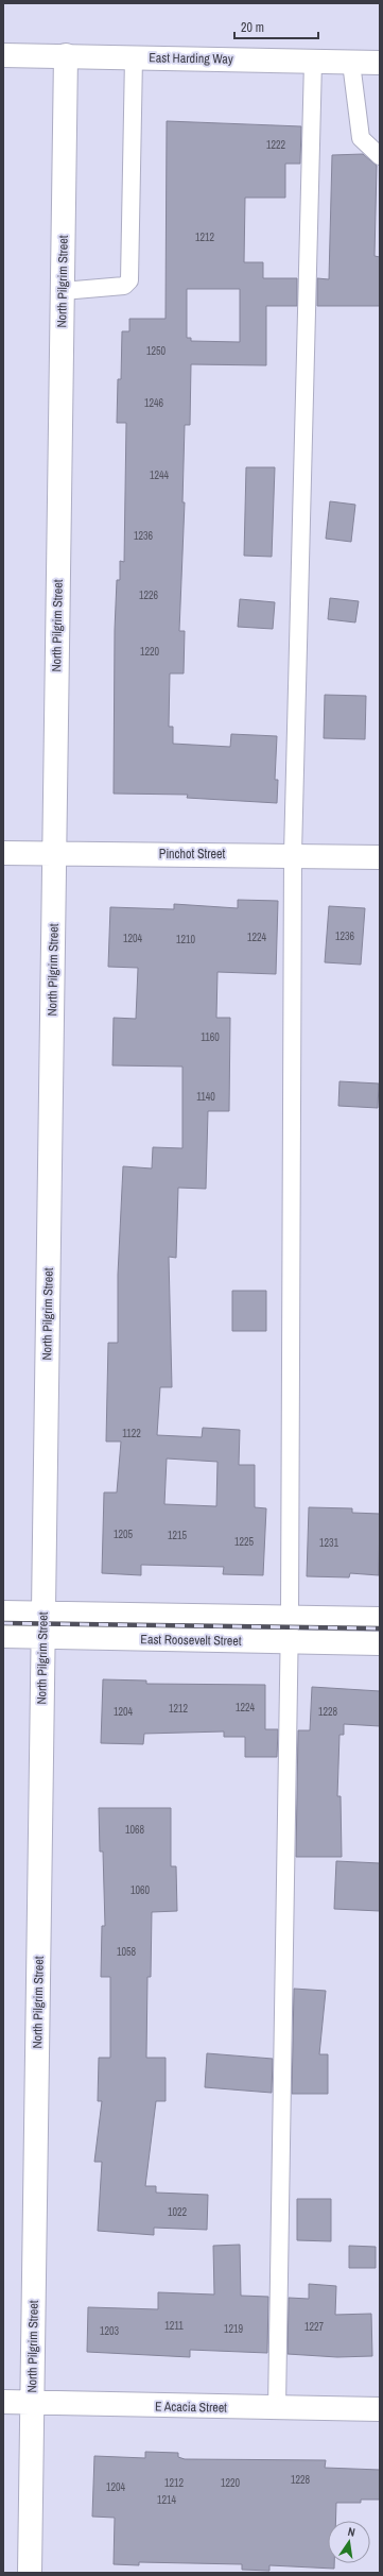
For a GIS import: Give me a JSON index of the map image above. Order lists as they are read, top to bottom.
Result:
{
  "streets": {
    "street": [
      "East Harding Way",
      "North Pilgrim Street",
      "Pinchot Street",
      "East Roosevelt Street",
      "E Acacia Street"
    ]
  },
  "crossings": [
    ["East Harding Way", "North Pilgrim Street"],
    ["North Pilgrim Street", "Pinchot Street"],
    ["North Pilgrim Street", "East Roosevelt Street"],
    ["North Pilgrim Street", "E Acacia Street"]
  ],
  "house_numbers": [
    "1222",
    "1212",
    "1250",
    "1246",
    "1244",
    "1236",
    "1226",
    "1220",
    "1236",
    "1224",
    "1204",
    "1210",
    "1160",
    "1140",
    "1122",
    "1205",
    "1215",
    "1225",
    "1231",
    "1224",
    "1212",
    "1204",
    "1228",
    "1068",
    "1060",
    "1058",
    "1022",
    "1211",
    "1227",
    "1219",
    "1203",
    "1228",
    "1212",
    "1220",
    "1204",
    "1214"
  ],
  "scale_bar": "20 m",
  "north": "top"
}
